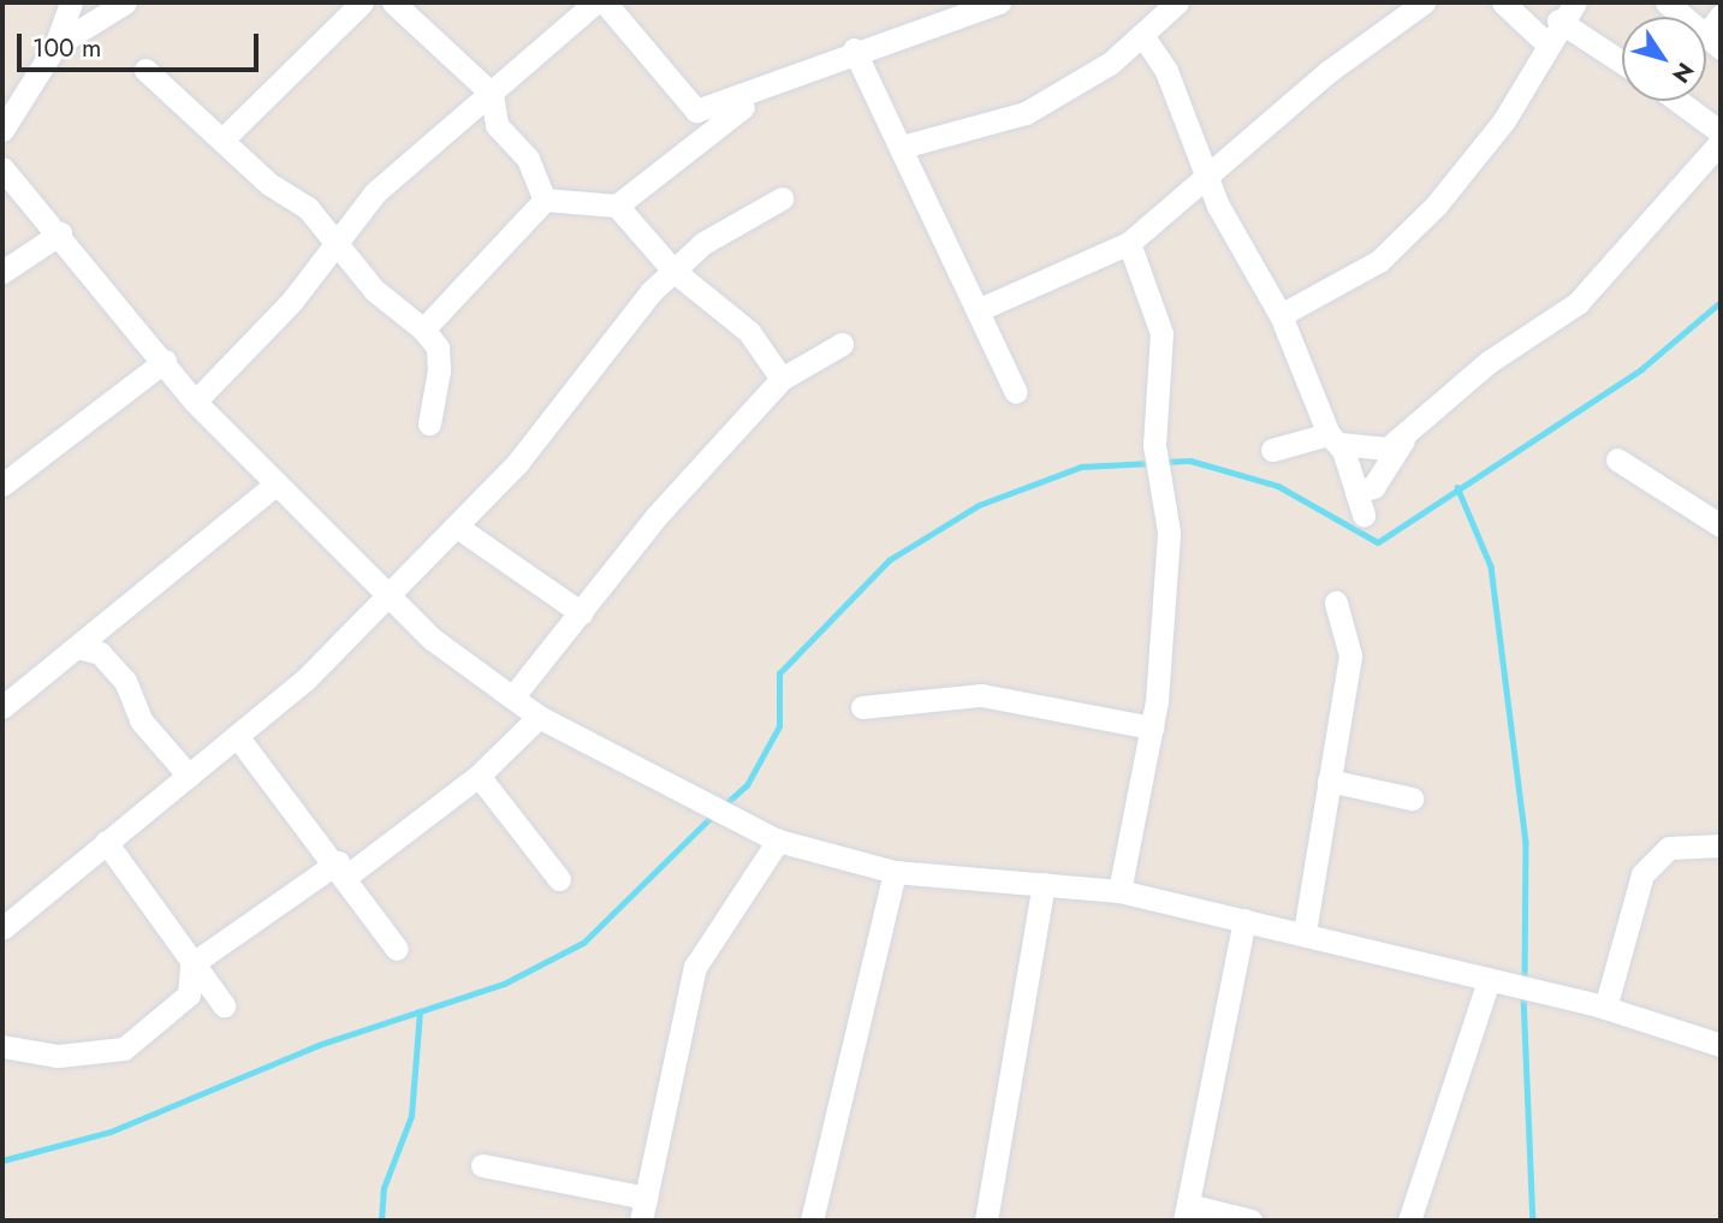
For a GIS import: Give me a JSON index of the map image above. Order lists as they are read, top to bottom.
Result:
{
  "scale_bar": "100 m",
  "north": "bottom right"
}
